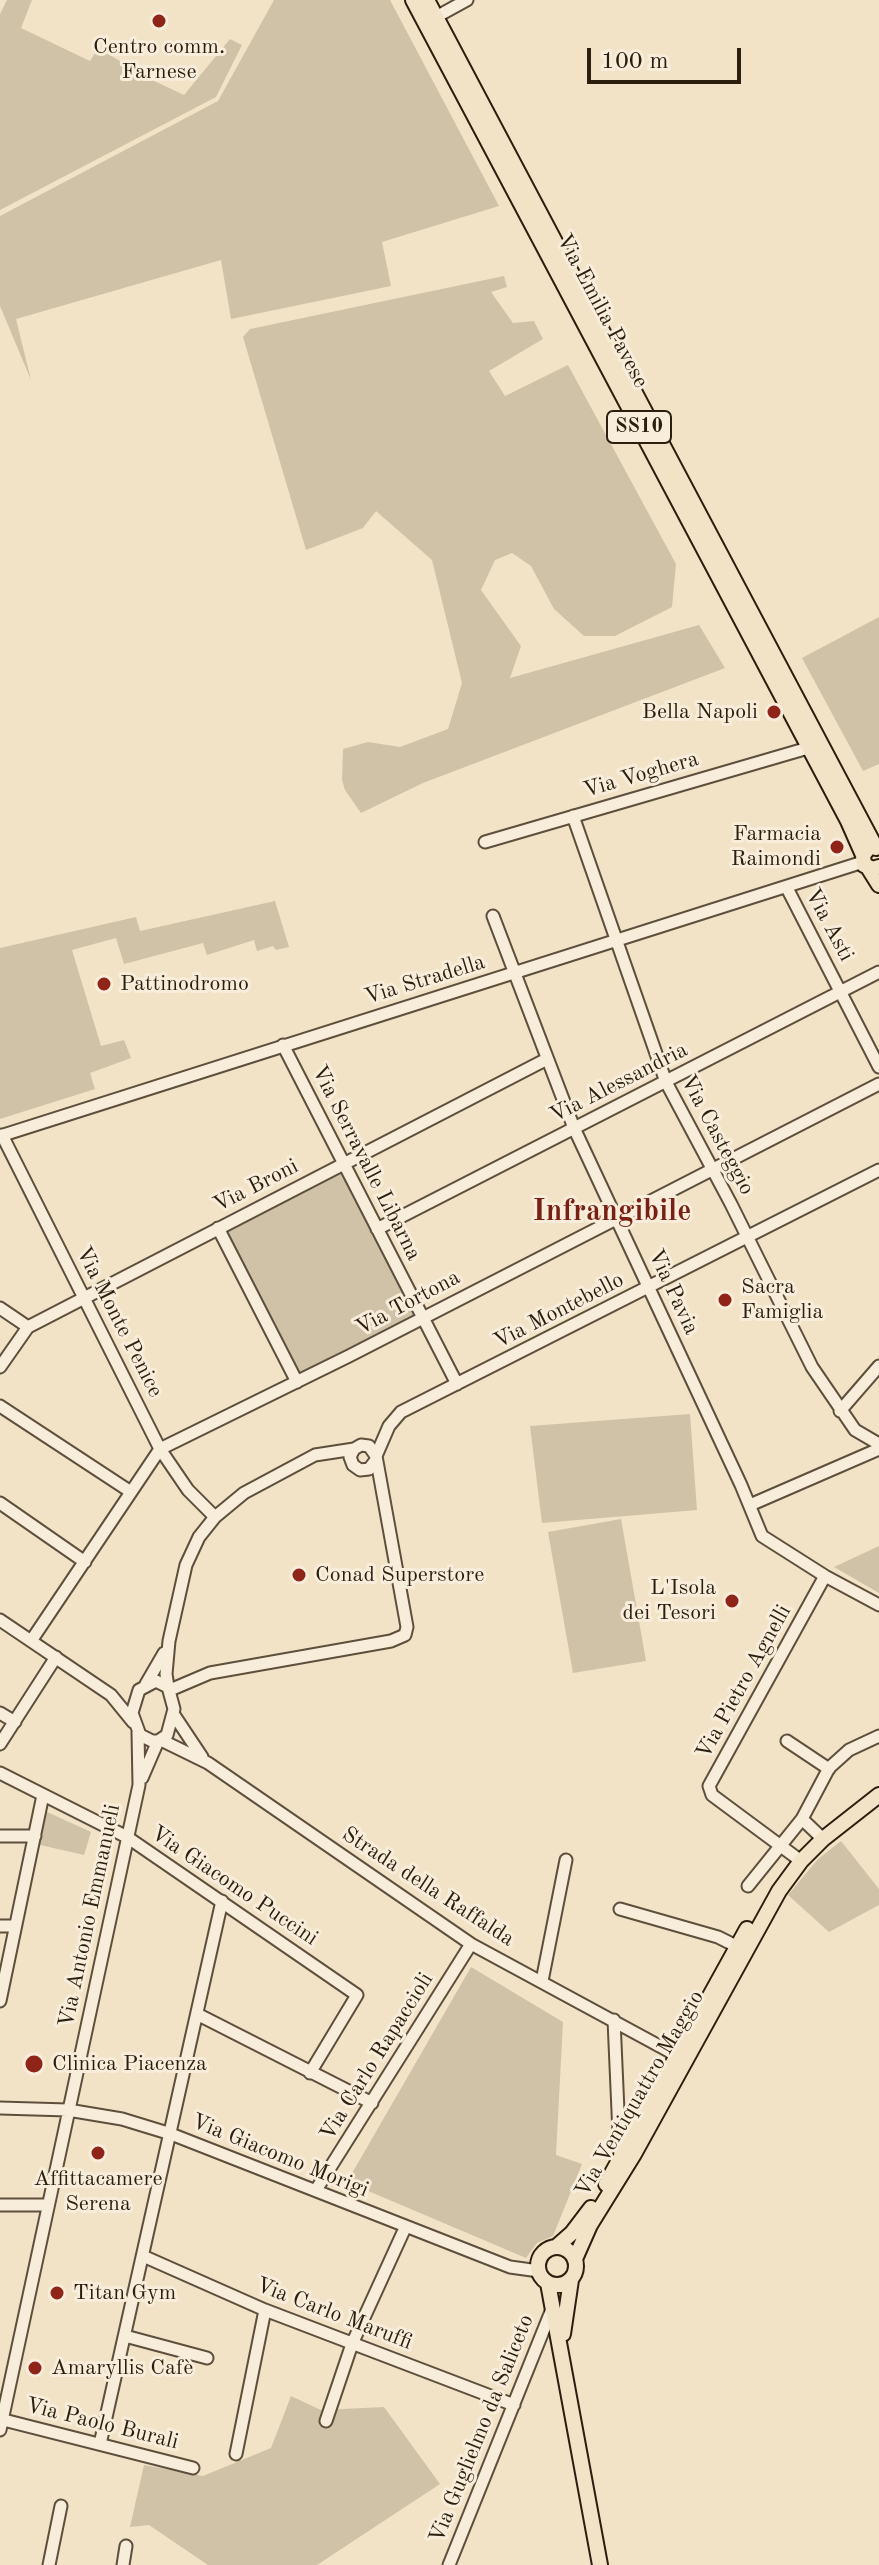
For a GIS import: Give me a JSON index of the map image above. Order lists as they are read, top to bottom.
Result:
{
  "streets": {
    "main road": ["Via Emilia Pavese", "SS10", "Via Ventiquattro Maggio"],
    "street": [
      "Via Voghera",
      "Via Asti",
      "Via Stradella",
      "Via Alessandria",
      "Via Casteggio",
      "Via Serravalle Libarna",
      "Via Broni",
      "Via Pavia",
      "Via Tortona",
      "Via Montebello",
      "Via Monte Penice",
      "Via Pietro Agnelli",
      "Via Giacomo Puccini",
      "Strada della Raffalda",
      "Via Antonio Emmanueli",
      "Via Carlo Rapaccioli",
      "Via Giacomo Morigi",
      "Via Carlo Maruffi",
      "Via Paolo Burali",
      "Via Guglielmo da Saliceto"
    ]
  },
  "crossings": [
    ["Via Emilia Pavese", "Via Voghera"],
    ["Via Emilia Pavese", "Via Stradella"],
    ["Via Voghera", "Via Casteggio"],
    ["Via Asti", "Via Stradella"],
    ["Via Asti", "Via Alessandria"],
    ["Via Stradella", "Via Casteggio"],
    ["Via Stradella", "Via Serravalle Libarna"],
    ["Via Stradella", "Via Pavia"],
    ["Via Stradella", "Via Monte Penice"],
    ["Via Alessandria", "Via Casteggio"],
    ["Via Alessandria", "Via Serravalle Libarna"],
    ["Via Alessandria", "Via Pavia"],
    ["Via Casteggio", "Via Tortona"],
    ["Via Casteggio", "Via Montebello"],
    ["Via Serravalle Libarna", "Via Broni"],
    ["Via Serravalle Libarna", "Via Tortona"],
    ["Via Serravalle Libarna", "Via Montebello"],
    ["Via Broni", "Via Pavia"],
    ["Via Broni", "Via Monte Penice"],
    ["Via Pavia", "Via Tortona"],
    ["Via Pavia", "Via Montebello"],
    ["Via Pavia", "Via Pietro Agnelli"],
    ["Via Tortona", "Via Monte Penice"],
    ["Via Tortona", "Strada della Raffalda"],
    ["Via Pietro Agnelli", "Via Ventiquattro Maggio"],
    ["Via Giacomo Puccini", "Via Antonio Emmanueli"],
    ["Strada della Raffalda", "Via Antonio Emmanueli"],
    ["Strada della Raffalda", "Via Carlo Rapaccioli"],
    ["Strada della Raffalda", "Via Ventiquattro Maggio"],
    ["Via Antonio Emmanueli", "Via Giacomo Morigi"],
    ["Via Antonio Emmanueli", "Via Paolo Burali"],
    ["Via Carlo Rapaccioli", "Via Giacomo Morigi"],
    ["Via Ventiquattro Maggio", "Via Giacomo Morigi"],
    ["Via Ventiquattro Maggio", "Via Guglielmo da Saliceto"],
    ["Via Carlo Maruffi", "Via Guglielmo da Saliceto"]
  ],
  "districts": ["Infrangibile"],
  "places": [
    "Centro comm. Farnese",
    "Bella Napoli",
    "Farmacia Raimondi",
    "Pattinodromo",
    "Sacra Famiglia",
    "Conad Superstore",
    "L'Isola dei Tesori",
    "Clinica Piacenza",
    "Affittacamere Serena",
    "Titan Gym",
    "Amaryllis Cafè"
  ],
  "scale_bar": "100 m"
}
